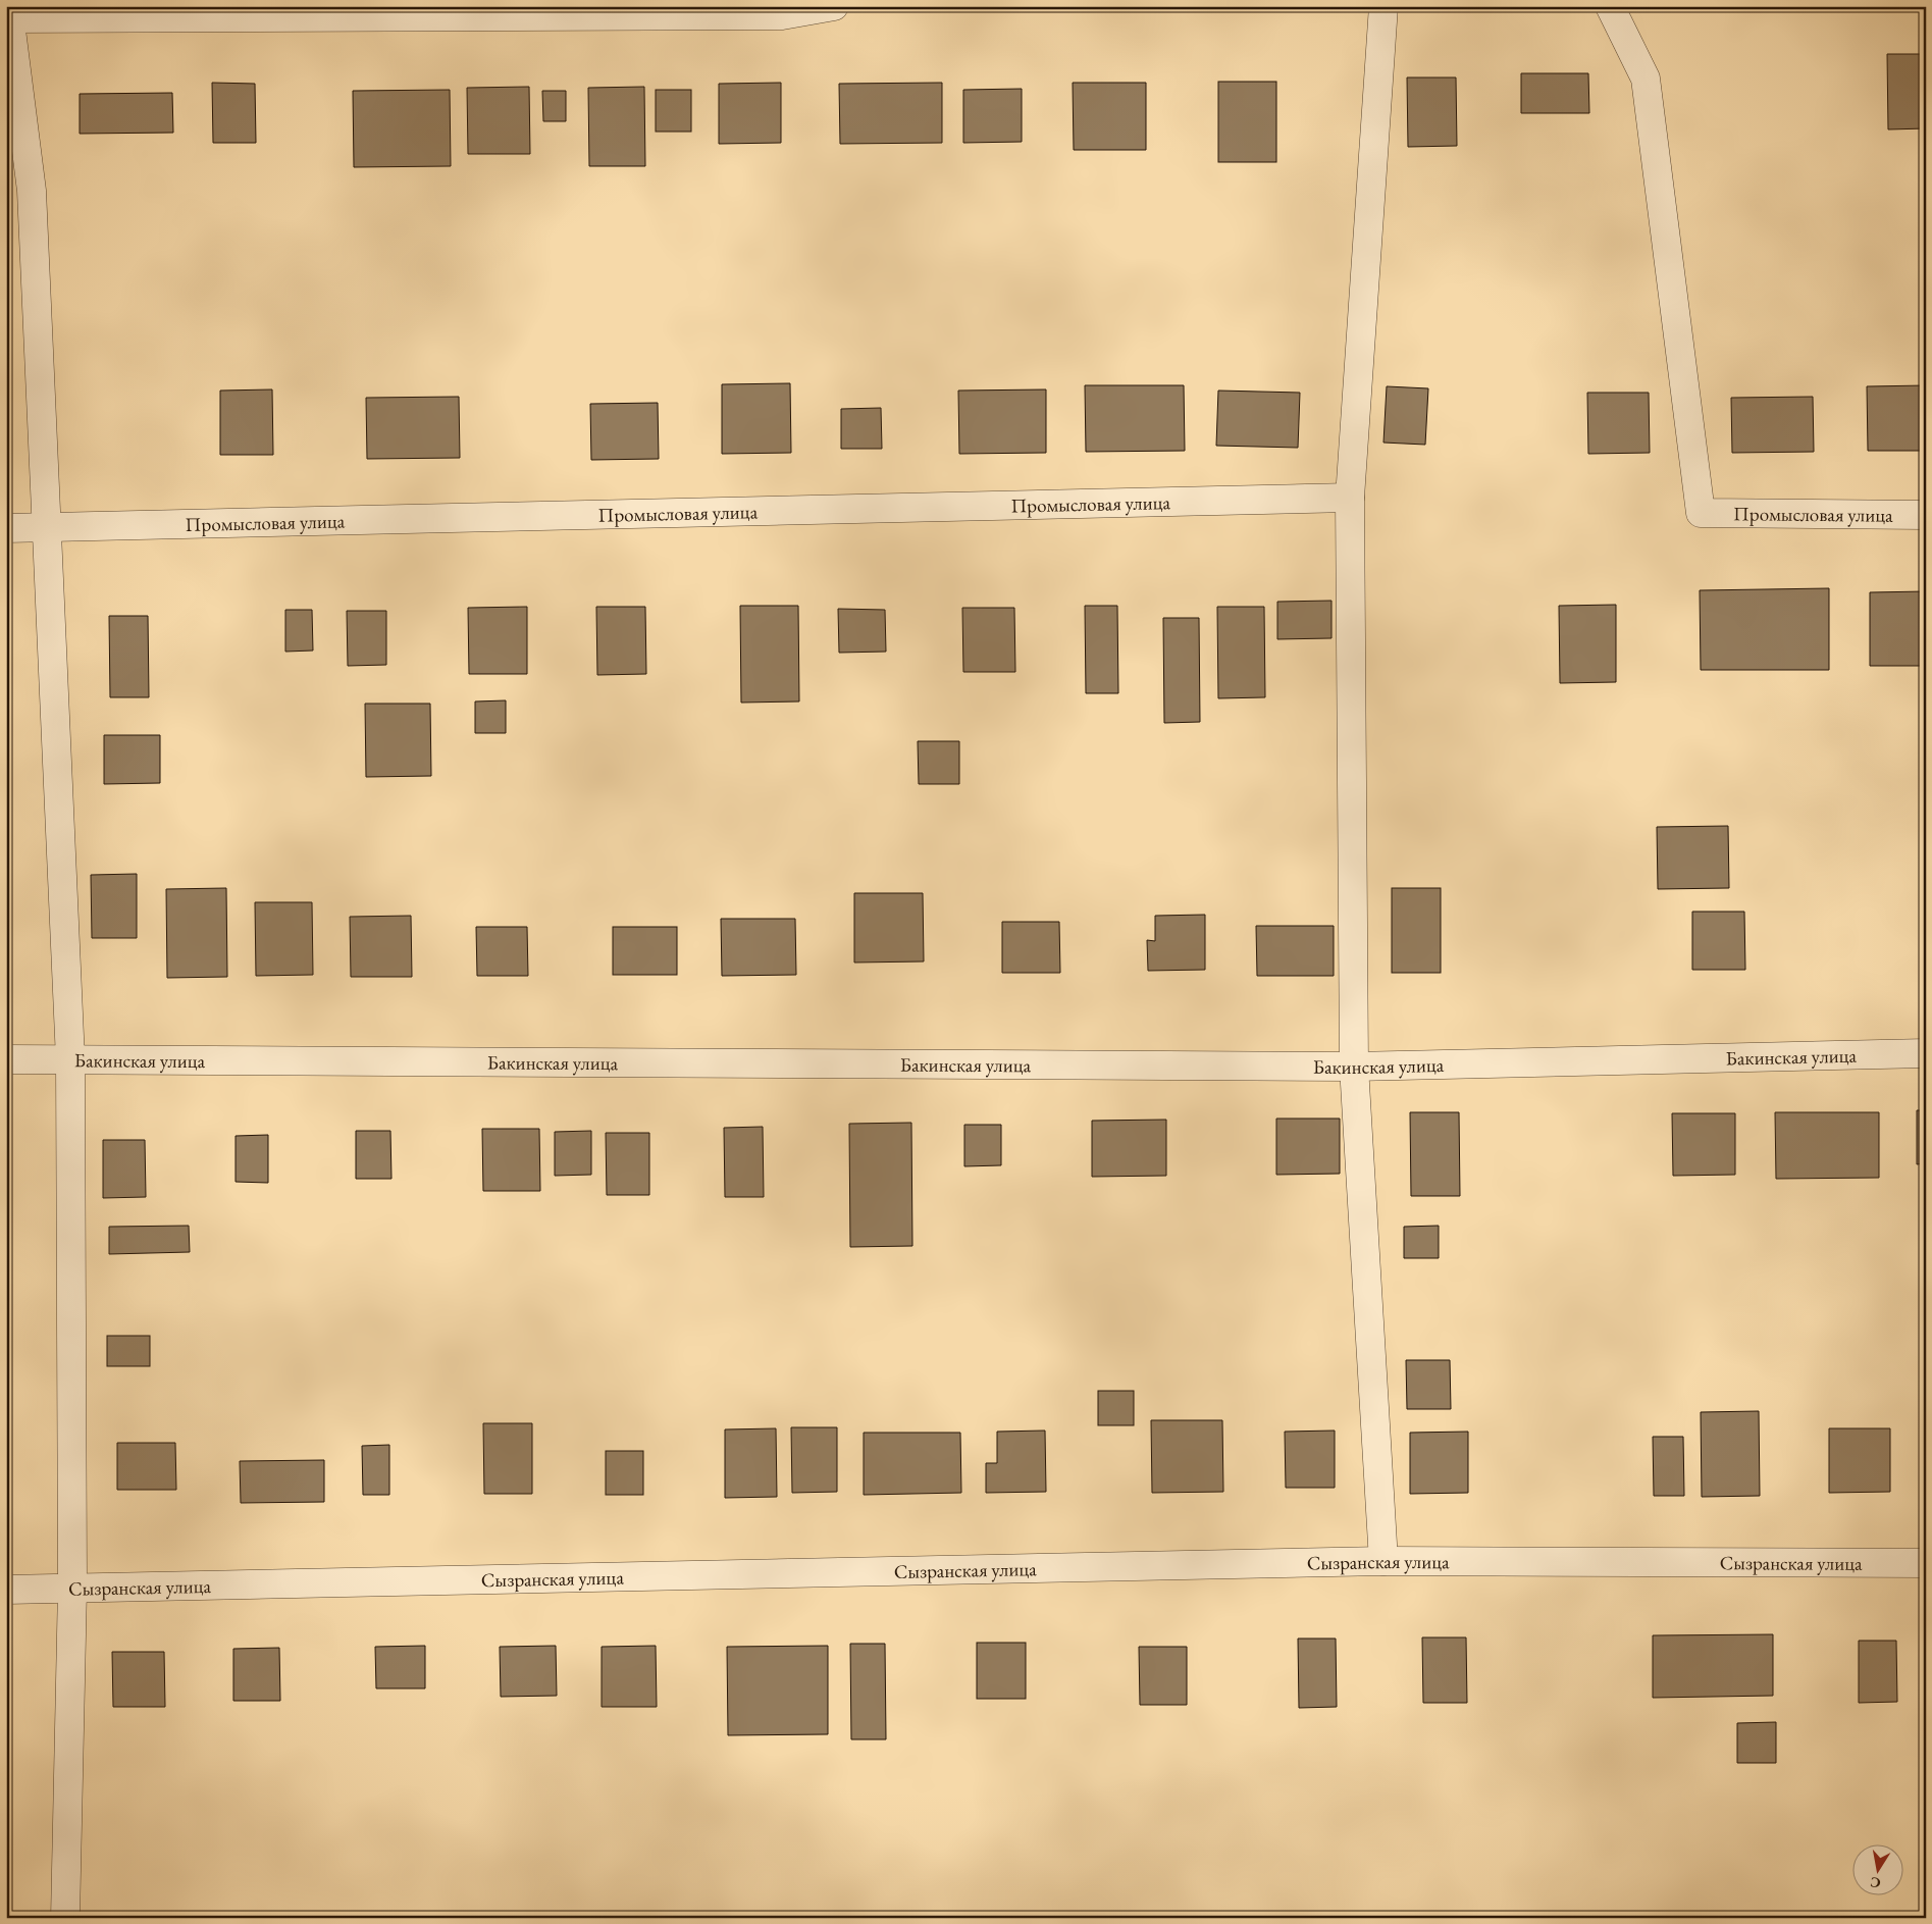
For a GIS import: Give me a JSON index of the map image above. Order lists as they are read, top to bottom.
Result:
{
  "streets": {
    "street": ["Промысловая улица", "Бакинская улица", "Сызранская улица"]
  },
  "north": "bottom"
}
